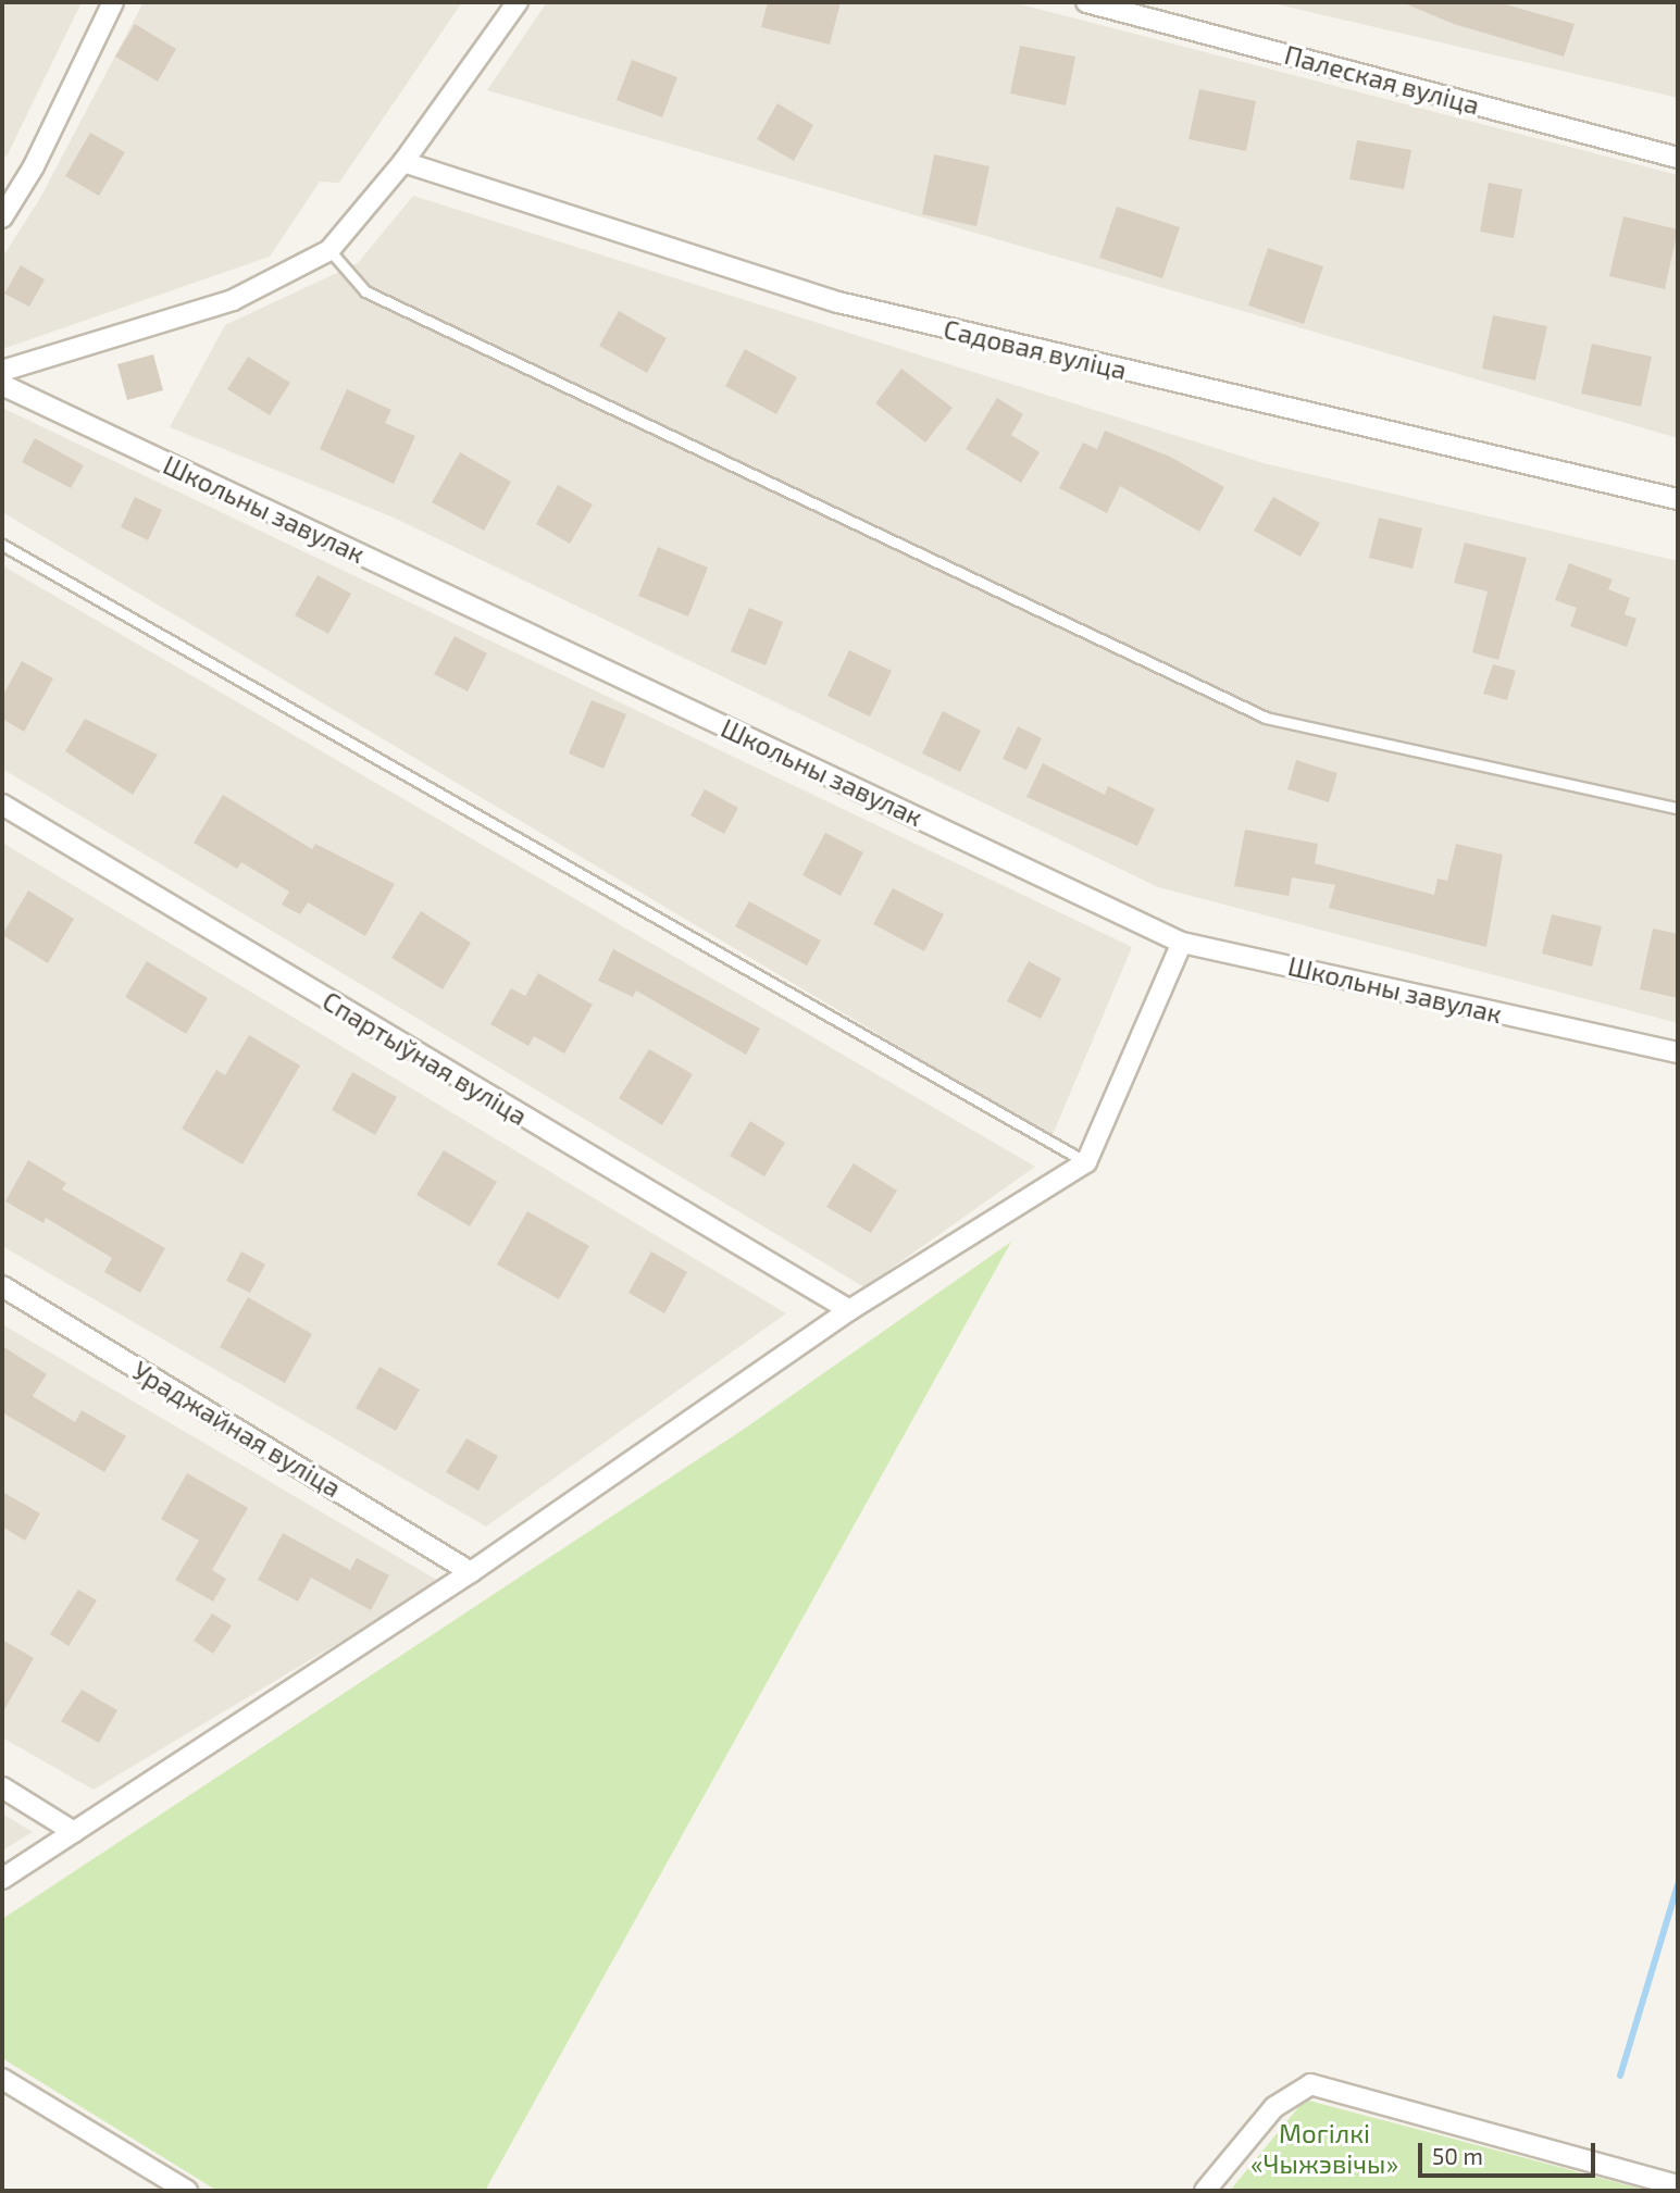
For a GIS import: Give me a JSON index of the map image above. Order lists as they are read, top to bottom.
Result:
{
  "streets": {
    "street": [
      "Палеская вуліца",
      "Садовая вуліца",
      "Школьны завулак",
      "Спартыўная вуліца",
      "Ураджайная вуліца"
    ]
  },
  "parks": ["Могілкі «Чыжэвічы»"],
  "scale_bar": "50 m"
}
